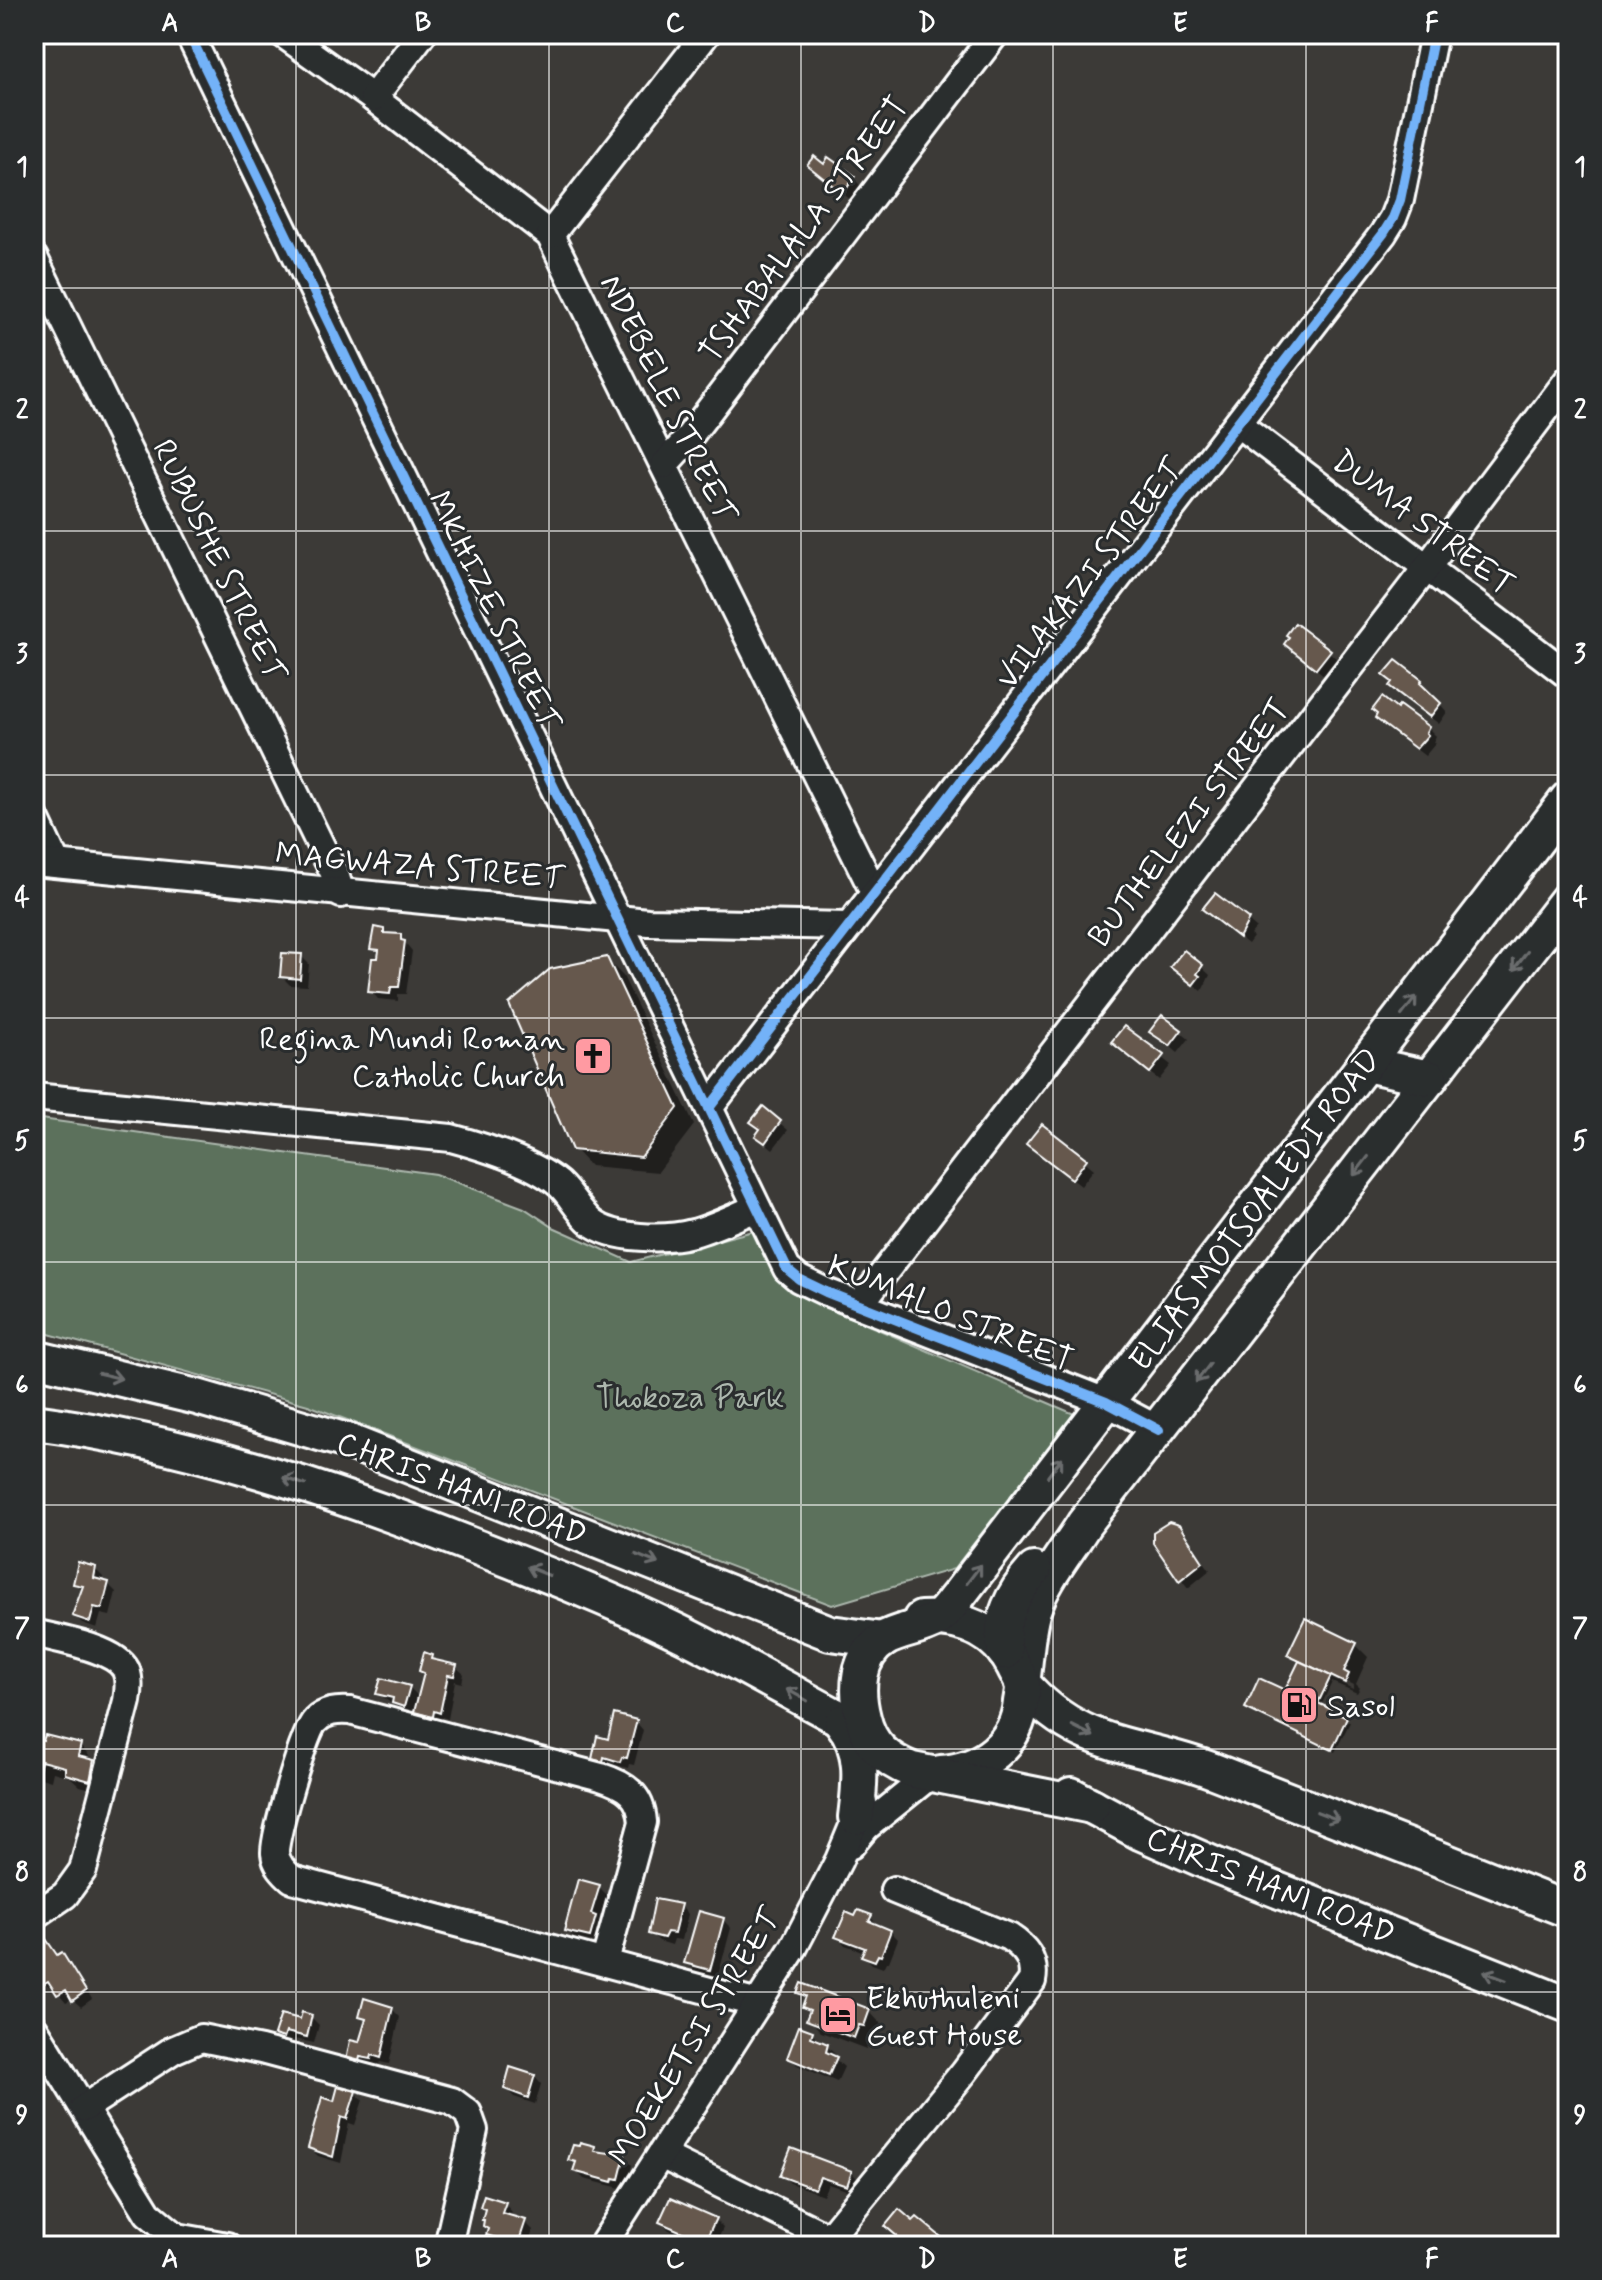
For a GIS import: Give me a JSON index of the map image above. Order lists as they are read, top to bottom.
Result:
{
  "streets": {
    "main road": ["ELIAS MOTSOALEDI ROAD", "CHRIS HANI ROAD"],
    "street": [
      "TSHABALALA STREET",
      "NDEBELE STREET",
      "DUMA STREET",
      "RUBUSHE STREET",
      "VILAKAZI STREET",
      "MKHIZE STREET",
      "BUTHELEZI STREET",
      "MAGWAZA STREET",
      "KUMALO STREET",
      "MOEKETSI STREET"
    ]
  },
  "crossings": [
    ["TSHABALALA STREET", "NDEBELE STREET"],
    ["NDEBELE STREET", "VILAKAZI STREET"],
    ["DUMA STREET", "VILAKAZI STREET"],
    ["DUMA STREET", "BUTHELEZI STREET"],
    ["RUBUSHE STREET", "MAGWAZA STREET"],
    ["VILAKAZI STREET", "MKHIZE STREET"],
    ["VILAKAZI STREET", "MAGWAZA STREET"],
    ["MKHIZE STREET", "MAGWAZA STREET"],
    ["MKHIZE STREET", "KUMALO STREET"],
    ["BUTHELEZI STREET", "KUMALO STREET"],
    ["ELIAS MOTSOALEDI ROAD", "KUMALO STREET"],
    ["ELIAS MOTSOALEDI ROAD", "CHRIS HANI ROAD"],
    ["ELIAS MOTSOALEDI ROAD", "MOEKETSI STREET"],
    ["CHRIS HANI ROAD", "MOEKETSI STREET"]
  ],
  "parks": ["Thokoza Park"],
  "places": {
    "church": ["Regina Mundi Roman Catholic Church"],
    "fuel station": ["Sasol"],
    "hotel": ["Ekhuthuleni Guest House"]
  },
  "grid": {
    "columns": [
      "A",
      "B",
      "C",
      "D",
      "E",
      "F"
    ],
    "rows": [
      "1",
      "2",
      "3",
      "4",
      "5",
      "6",
      "7",
      "8",
      "9"
    ]
  }
}
